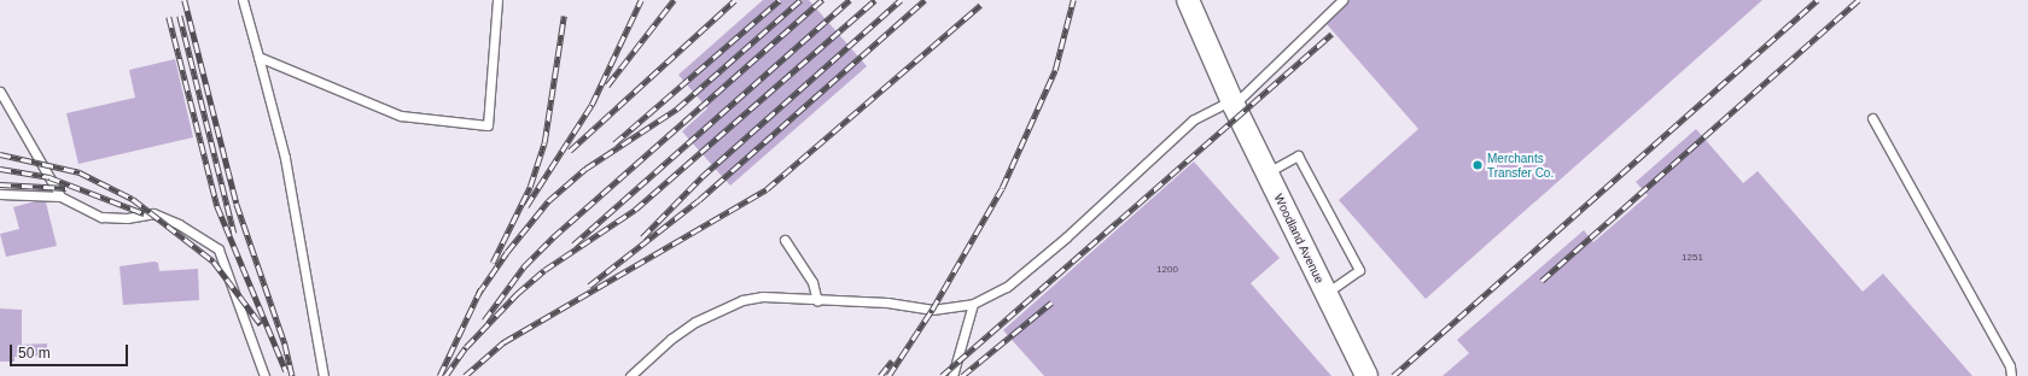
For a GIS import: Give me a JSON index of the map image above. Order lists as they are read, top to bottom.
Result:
{
  "streets": {
    "street": ["Woodland Avenue"]
  },
  "places": ["Merchants Transfer Co."],
  "house_numbers": ["1251", "1200"],
  "scale_bar": "50 m"
}
